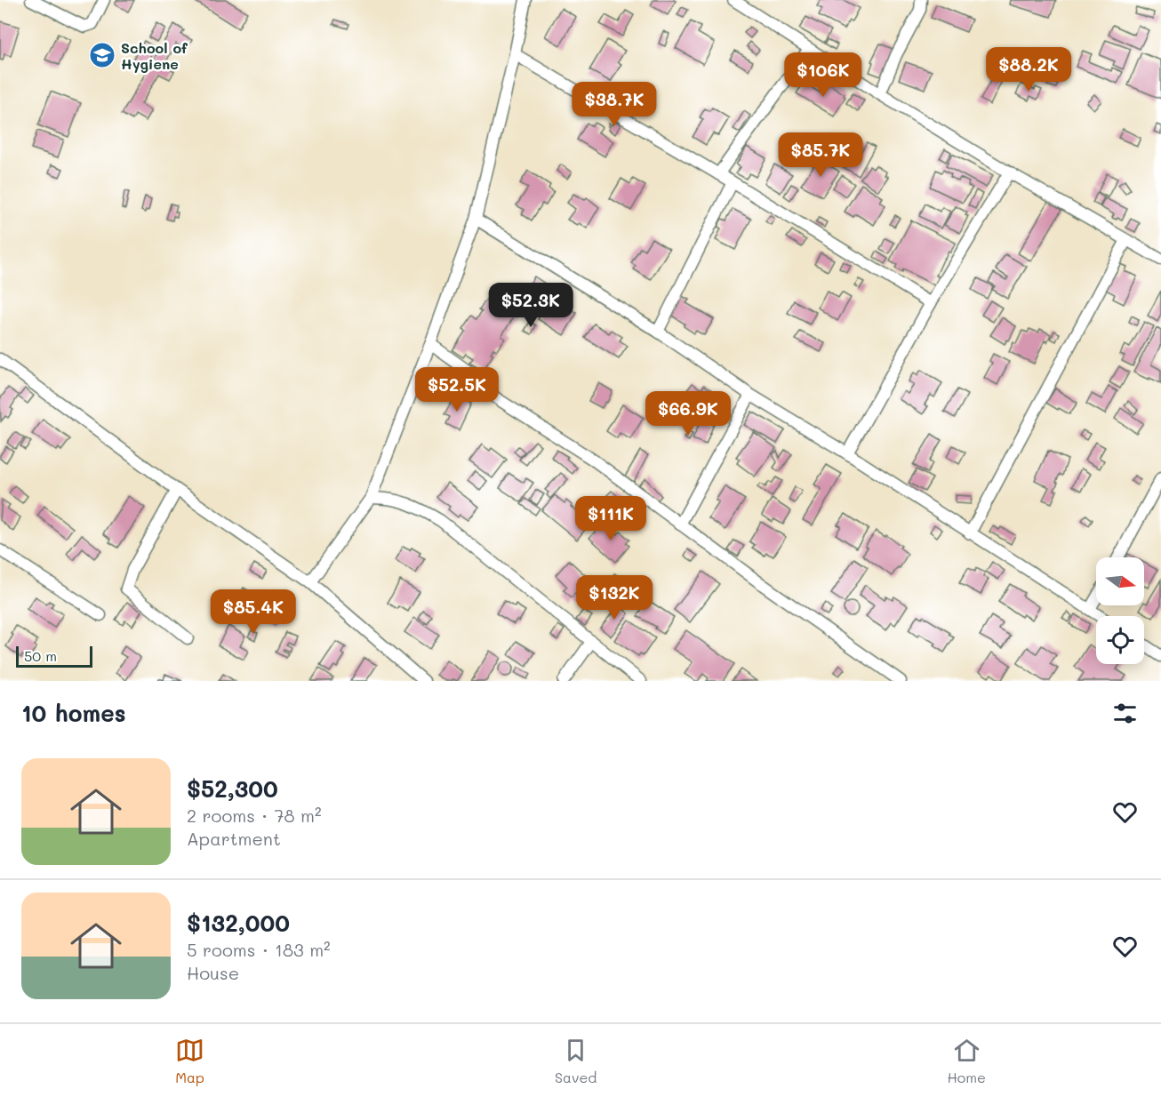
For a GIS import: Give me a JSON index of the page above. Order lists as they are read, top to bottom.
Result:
{
  "places": {
    "school or university": ["School of Hygiene"]
  },
  "scale_bar": "50 m",
  "north": "right",
  "page": {
    "price": [
      "$88.2K",
      "$106K",
      "$38.7K",
      "$85.7K",
      "$52.3K",
      "$52.5K",
      "$66.9K",
      "$111K",
      "$132K",
      "$85.4K"
    ],
    "scale": "50 m",
    "heading": "10 homes",
    "list": [
      {
        "name": "$52,300",
        "note": "2 rooms · 78 m² · Apartment"
      },
      {
        "name": "$132,000",
        "note": "5 rooms · 183 m² · House"
      }
    ],
    "tabs": ["Map", "Saved", "Home"]
  }
}
